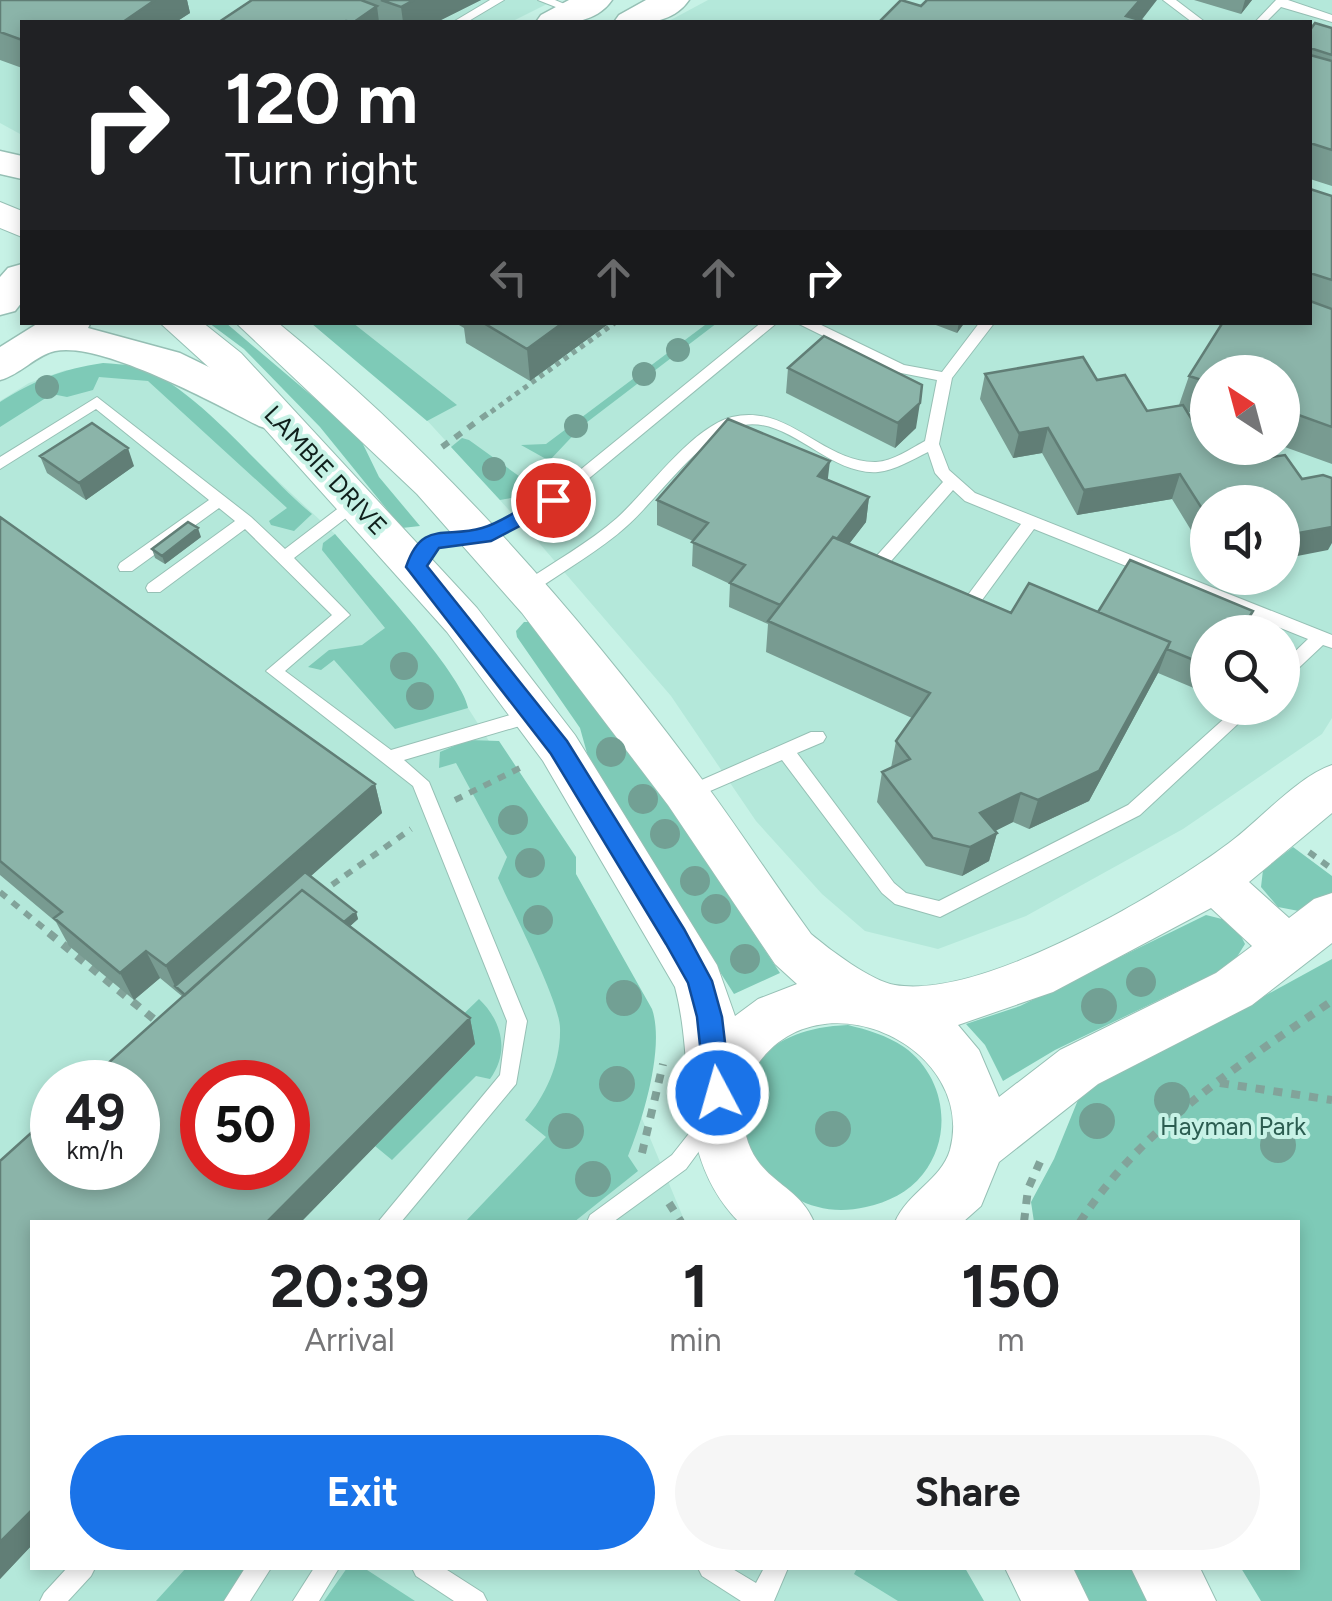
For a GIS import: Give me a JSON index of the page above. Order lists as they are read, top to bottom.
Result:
{
  "streets": {
    "main road": ["LAMBIE DRIVE"]
  },
  "parks": ["Hayman Park"],
  "north": "top left",
  "page": {
    "turn": ["120 m", "Turn right"],
    "speed": "49 km/h",
    "limit": "50",
    "eta": [
      "20:39",
      "Arrival",
      "1",
      "min",
      "150",
      "m"
    ],
    "buttons": ["Exit", "Share"]
  }
}
